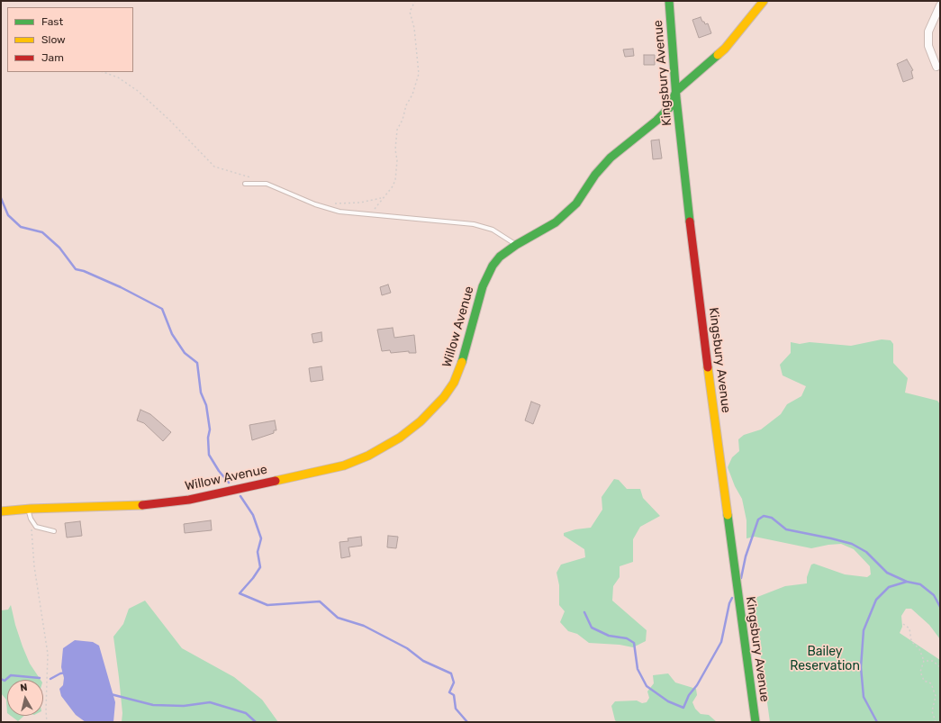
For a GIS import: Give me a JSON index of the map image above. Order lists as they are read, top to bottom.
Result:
{
  "streets": {
    "street": ["Kingsbury Avenue", "Willow Avenue"]
  },
  "crossings": [
    ["Kingsbury Avenue", "Willow Avenue"]
  ],
  "parks": ["Bailey Reservation"],
  "legend": ["Fast", "Slow", "Jam"],
  "north": "top"
}
